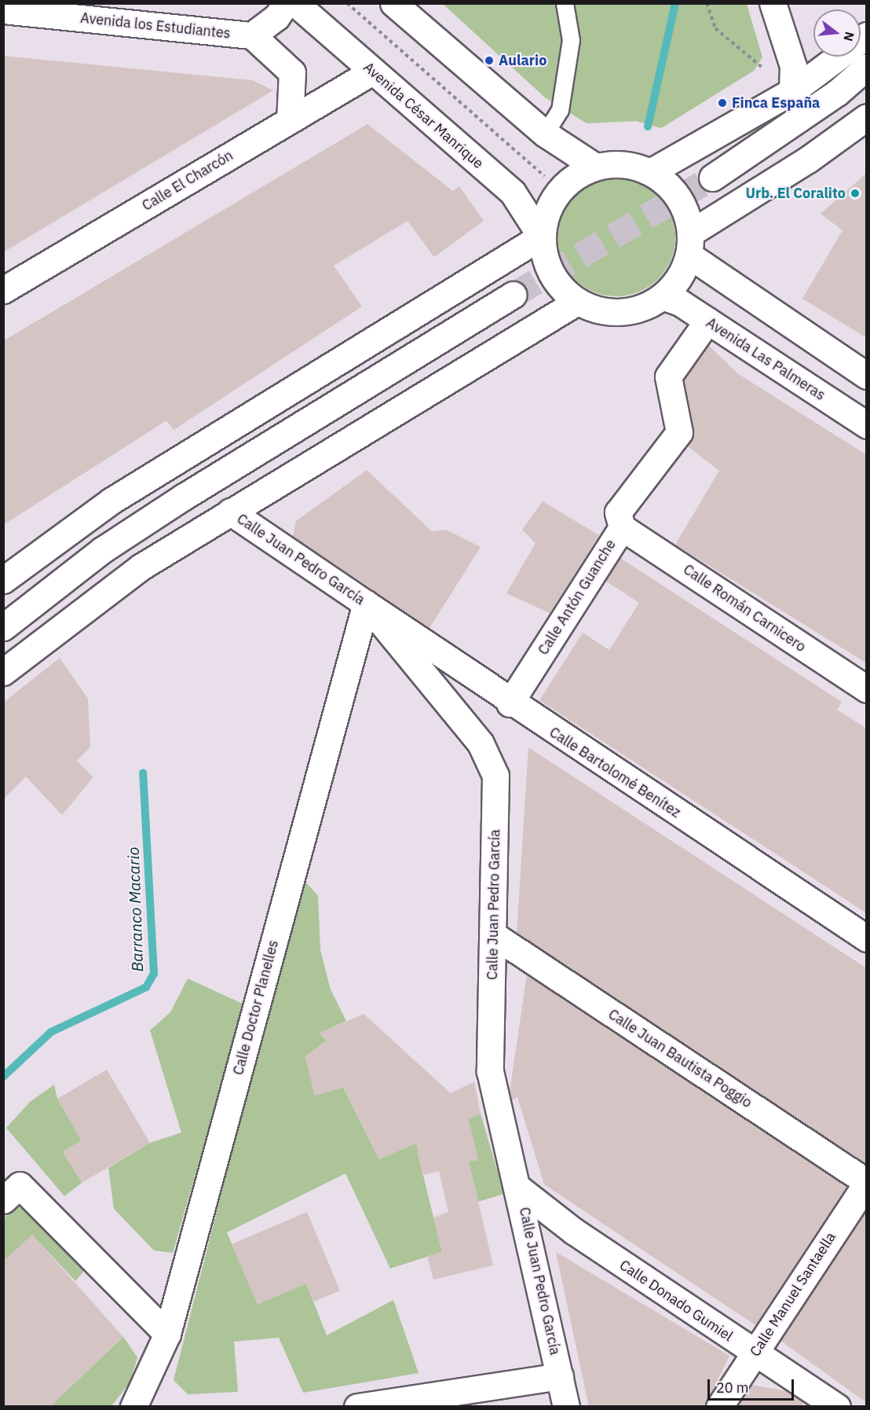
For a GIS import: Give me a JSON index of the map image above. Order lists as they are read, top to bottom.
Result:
{
  "streets": {
    "street": [
      "Avenida los Estudiantes",
      "Avenida César Manrique",
      "Calle El Charcón",
      "Avenida Las Palmeras",
      "Calle Juan Pedro García",
      "Calle Antón Guanche",
      "Calle Román Carnicero",
      "Calle Bartolomé Benítez",
      "Calle Doctor Planelles",
      "Calle Juan Bautista Poggio",
      "Calle Manuel Santaella",
      "Calle Donado Gumiel"
    ]
  },
  "crossings": [
    ["Avenida César Manrique", "Calle El Charcón"],
    ["Avenida César Manrique", "Avenida Las Palmeras"],
    ["Avenida Las Palmeras", "Calle Antón Guanche"],
    ["Calle Juan Pedro García", "Calle Bartolomé Benítez"],
    ["Calle Juan Pedro García", "Calle Doctor Planelles"],
    ["Calle Juan Pedro García", "Calle Juan Bautista Poggio"],
    ["Calle Juan Pedro García", "Calle Donado Gumiel"],
    ["Calle Antón Guanche", "Calle Román Carnicero"],
    ["Calle Antón Guanche", "Calle Bartolomé Benítez"],
    ["Calle Bartolomé Benítez", "Calle Doctor Planelles"],
    ["Calle Juan Bautista Poggio", "Calle Manuel Santaella"],
    ["Calle Manuel Santaella", "Calle Donado Gumiel"]
  ],
  "water": ["Barranco Macario"],
  "places": ["Aulario", "Finca España", "Urb. El Coralito"],
  "scale_bar": "20 m",
  "north": "right"
}
